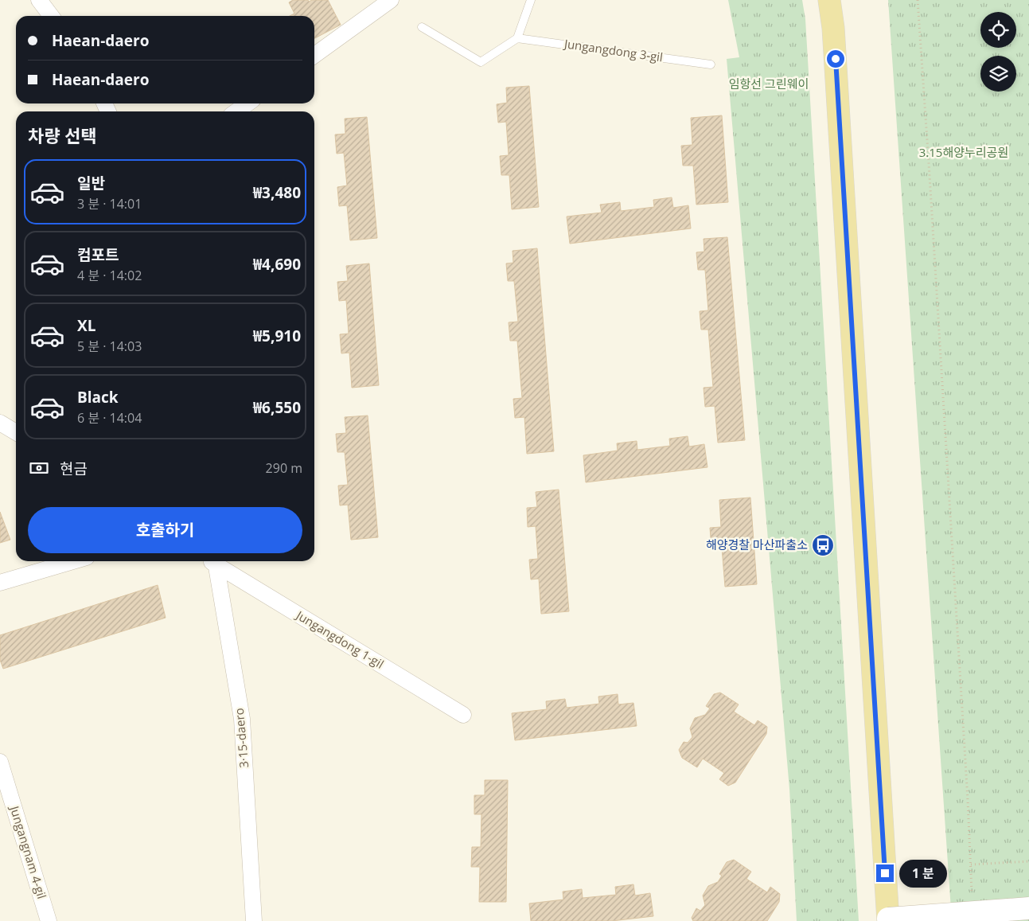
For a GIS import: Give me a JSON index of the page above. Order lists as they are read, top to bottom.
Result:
{
  "streets": {
    "street": ["Jungangdong 1-gil", "3·15-daero", "Jungangnam 4-gil"],
    "lane": ["Jungangdong 3-gil"]
  },
  "parks": ["임항선 그린웨이", "3.15해양누리공원"],
  "places": {
    "bus stop": ["해양경찰 마산파출소"]
  },
  "page": {
    "banner": ["Haean-daero", "Haean-daero"],
    "heading": "차량 선택",
    "list": [
      {
        "name": "일반",
        "note": "3 분 · 14:01",
        "value": "₩3,480"
      },
      {
        "name": "컴포트",
        "note": "4 분 · 14:02",
        "value": "₩4,690"
      },
      {
        "name": "XL",
        "note": "5 분 · 14:03",
        "value": "₩5,910"
      },
      {
        "name": "Black",
        "note": "6 분 · 14:04",
        "value": "₩6,550"
      }
    ],
    "pay": ["현금", "290 m"],
    "buttons": "호출하기",
    "bubble": "1 분"
  }
}
